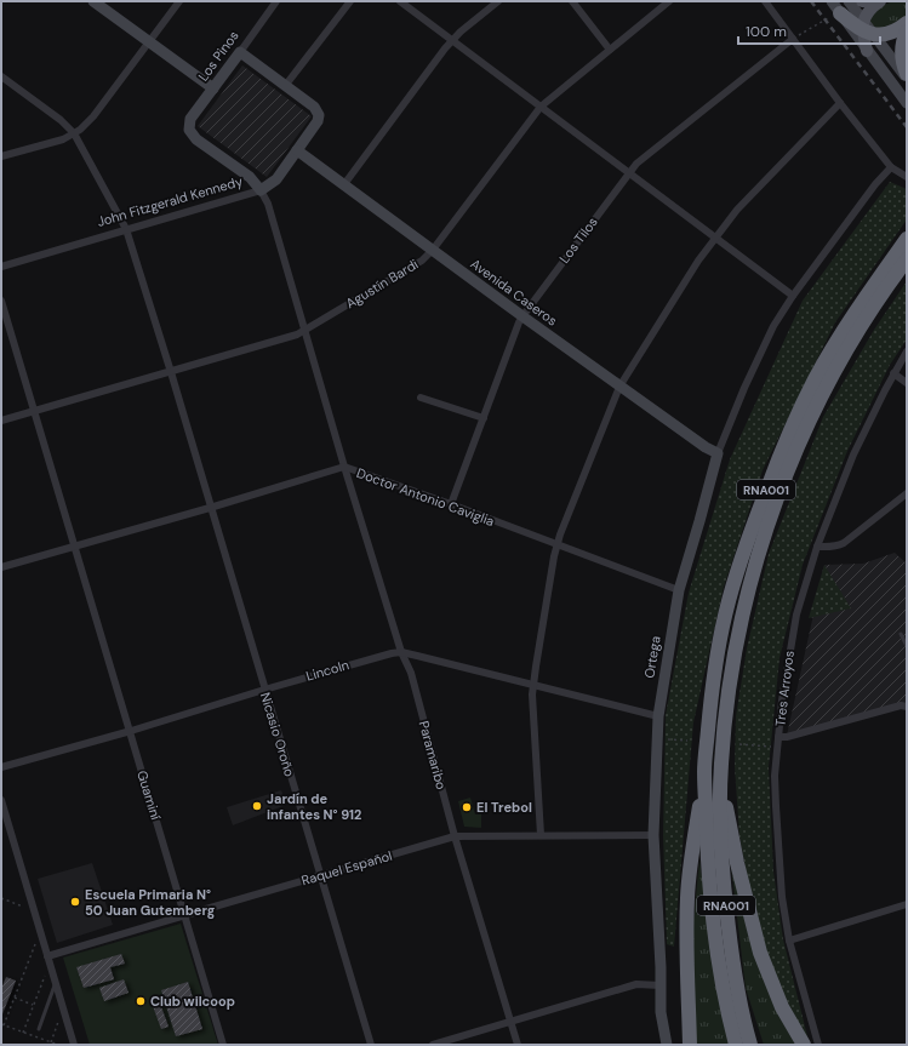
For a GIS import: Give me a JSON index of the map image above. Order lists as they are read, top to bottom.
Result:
{
  "streets": {
    "highway": ["RNA001"],
    "street": [
      "Los Pinos",
      "John Fitzgerald Kennedy",
      "Los Tilos",
      "Agustín Bardi",
      "Avenida Caseros",
      "Doctor Antonio Caviglia",
      "Ortega",
      "Lincoln",
      "Tres Arroyos",
      "Nicasio Oroño",
      "Paramaribo",
      "Guaminí",
      "Raquel Español"
    ]
  },
  "crossings": [
    ["Los Pinos", "John Fitzgerald Kennedy"],
    ["Los Pinos", "Paramaribo"],
    ["John Fitzgerald Kennedy", "Avenida Caseros"],
    ["John Fitzgerald Kennedy", "Nicasio Oroño"],
    ["John Fitzgerald Kennedy", "Paramaribo"],
    ["Los Tilos", "Avenida Caseros"],
    ["Los Tilos", "Doctor Antonio Caviglia"],
    ["Agustín Bardi", "Avenida Caseros"],
    ["Agustín Bardi", "Nicasio Oroño"],
    ["Agustín Bardi", "Paramaribo"],
    ["Agustín Bardi", "Guaminí"],
    ["Avenida Caseros", "Ortega"],
    ["Doctor Antonio Caviglia", "Ortega"],
    ["Doctor Antonio Caviglia", "Nicasio Oroño"],
    ["Doctor Antonio Caviglia", "Paramaribo"],
    ["Doctor Antonio Caviglia", "Guaminí"],
    ["Ortega", "Lincoln"],
    ["Ortega", "Raquel Español"],
    ["Lincoln", "Nicasio Oroño"],
    ["Lincoln", "Paramaribo"],
    ["Lincoln", "Guaminí"],
    ["Nicasio Oroño", "Raquel Español"],
    ["Paramaribo", "Raquel Español"],
    ["Guaminí", "Raquel Español"]
  ],
  "places": [
    "Jardín de infantes N° 912",
    "El Trebol",
    "Escuela Primaria N° 50 Juan Gutemberg",
    "Club wilcoop"
  ],
  "scale_bar": "100 m"
}
